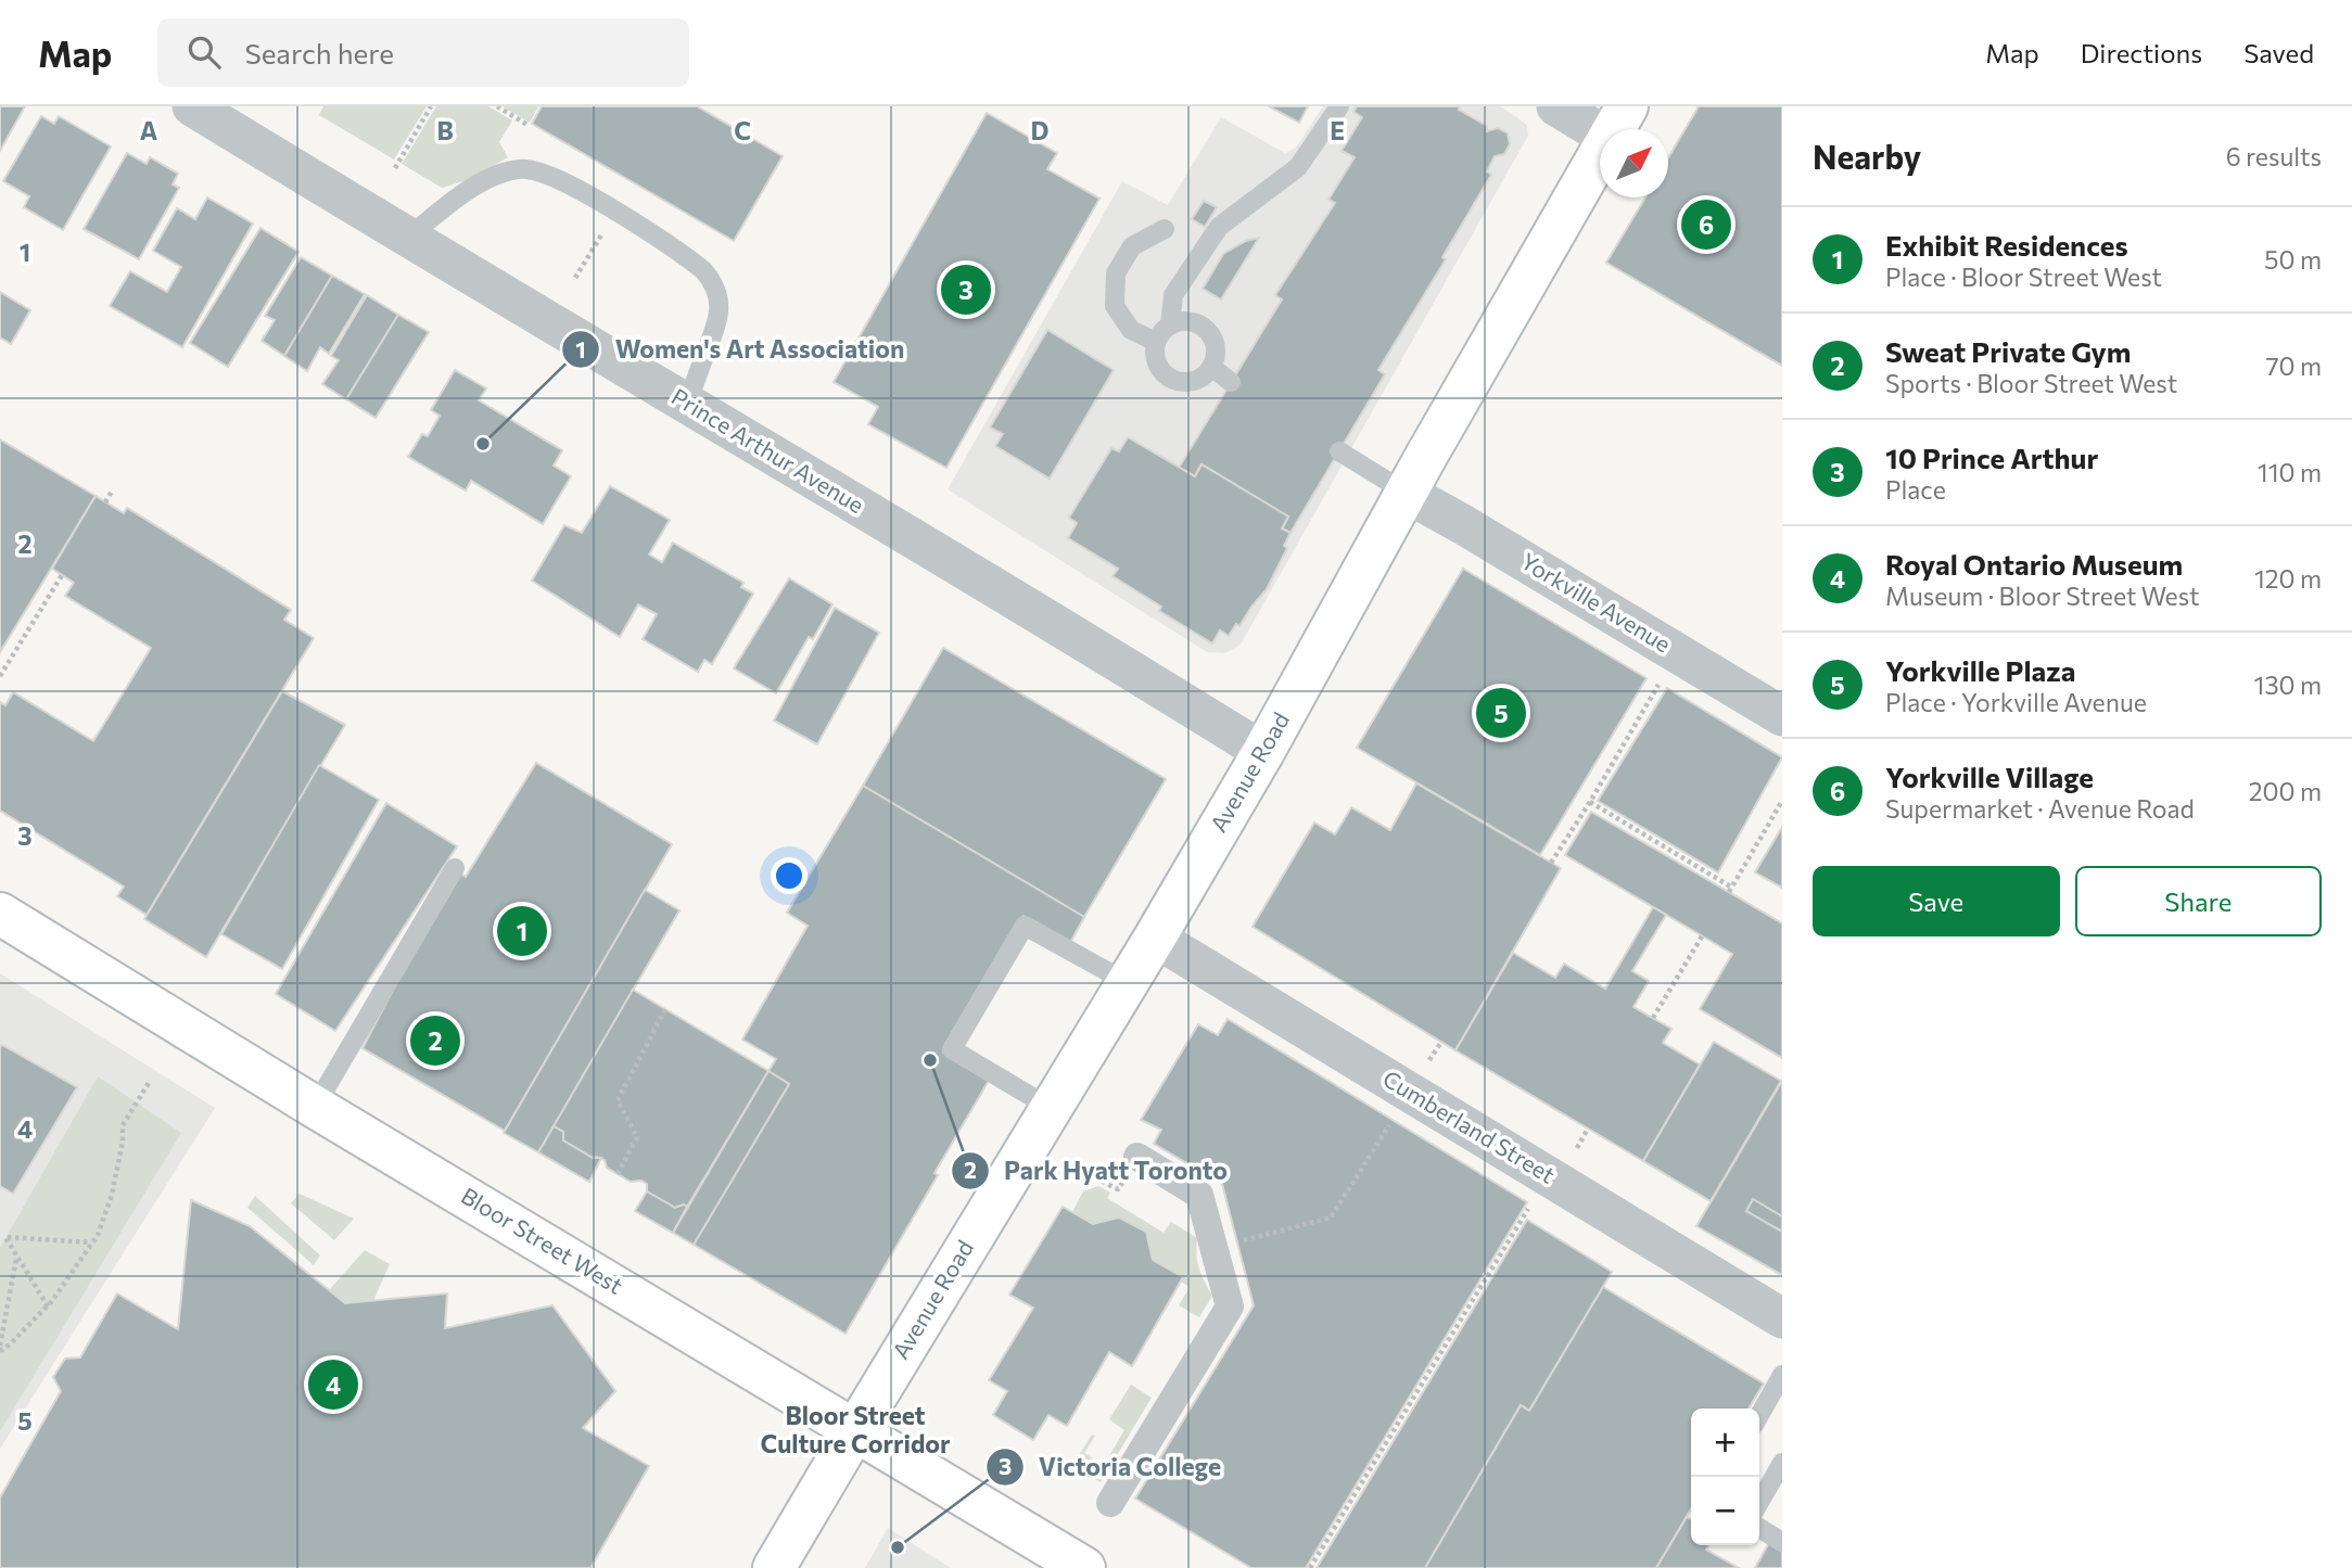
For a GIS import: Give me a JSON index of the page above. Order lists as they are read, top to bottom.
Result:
{
  "streets": {
    "main road": ["Avenue Road", "Bloor Street West"],
    "street": ["Prince Arthur Avenue", "Yorkville Avenue", "Cumberland Street"]
  },
  "crossings": [
    ["Prince Arthur Avenue", "Avenue Road"],
    ["Yorkville Avenue", "Avenue Road"],
    ["Avenue Road", "Cumberland Street"],
    ["Avenue Road", "Bloor Street West"]
  ],
  "districts": ["Bloor Street Culture Corridor"],
  "places": ["Women's Art Association", "Park Hyatt Toronto", "Victoria College"],
  "north": "top right",
  "page": {
    "header": "Map",
    "search": "Search here",
    "nav": ["Map", "Directions", "Saved"],
    "heading": ["Nearby", "6 results"],
    "pins": [
      "6",
      "3",
      "5",
      "1",
      "2",
      "4"
    ],
    "list": [
      {
        "mark": "1",
        "name": "Exhibit Residences",
        "note": "Place · Bloor Street West",
        "value": "50 m"
      },
      {
        "mark": "2",
        "name": "Sweat Private Gym",
        "note": "Sports · Bloor Street West",
        "value": "70 m"
      },
      {
        "mark": "3",
        "name": "10 Prince Arthur",
        "note": "Place",
        "value": "110 m"
      },
      {
        "mark": "4",
        "name": "Royal Ontario Museum",
        "note": "Museum · Bloor Street West",
        "value": "120 m"
      },
      {
        "mark": "5",
        "name": "Yorkville Plaza",
        "note": "Place · Yorkville Avenue",
        "value": "130 m"
      },
      {
        "mark": "6",
        "name": "Yorkville Village",
        "note": "Supermarket · Avenue Road",
        "value": "200 m"
      }
    ],
    "buttons": ["Save", "Share"],
    "map_buttons": ["+", "−"]
  },
  "grid": {
    "columns": [
      "A",
      "B",
      "C",
      "D",
      "E"
    ],
    "rows": [
      "1",
      "2",
      "3",
      "4",
      "5"
    ]
  }
}
